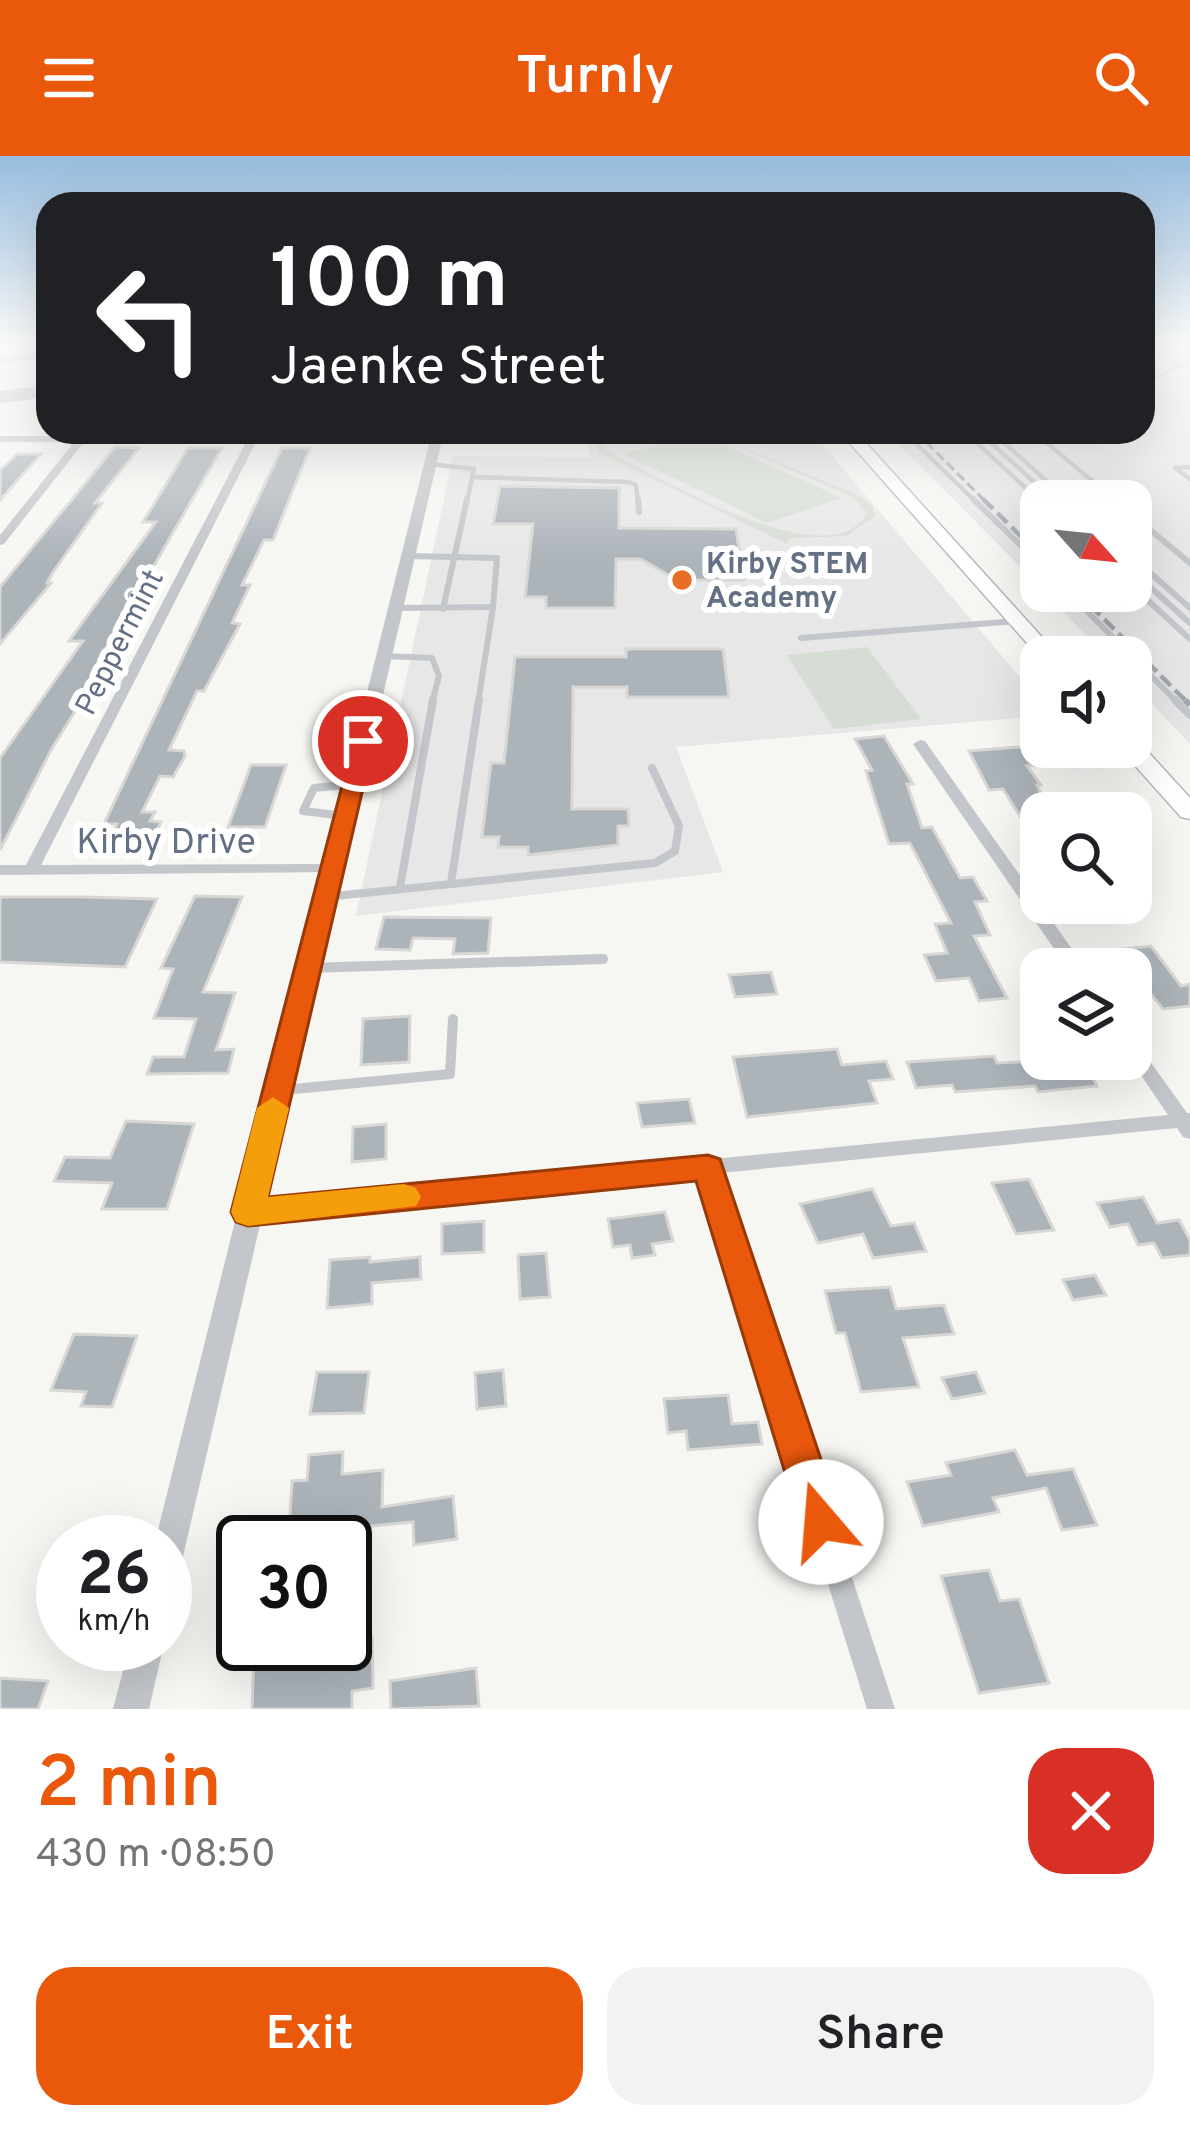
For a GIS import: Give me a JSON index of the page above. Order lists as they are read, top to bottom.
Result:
{
  "streets": {
    "street": ["Peppermint", "Kirby Drive"]
  },
  "crossings": [
    ["Peppermint", "Kirby Drive"]
  ],
  "places": ["Kirby STEM Academy"],
  "north": "bottom right",
  "page": {
    "header": "Turnly",
    "turn": ["100 m", "Jaenke Street"],
    "speed": "26 km/h",
    "limit": "30",
    "heading": ["2 min", "430 m · 08:50"],
    "buttons": ["Exit", "Share"]
  }
}
